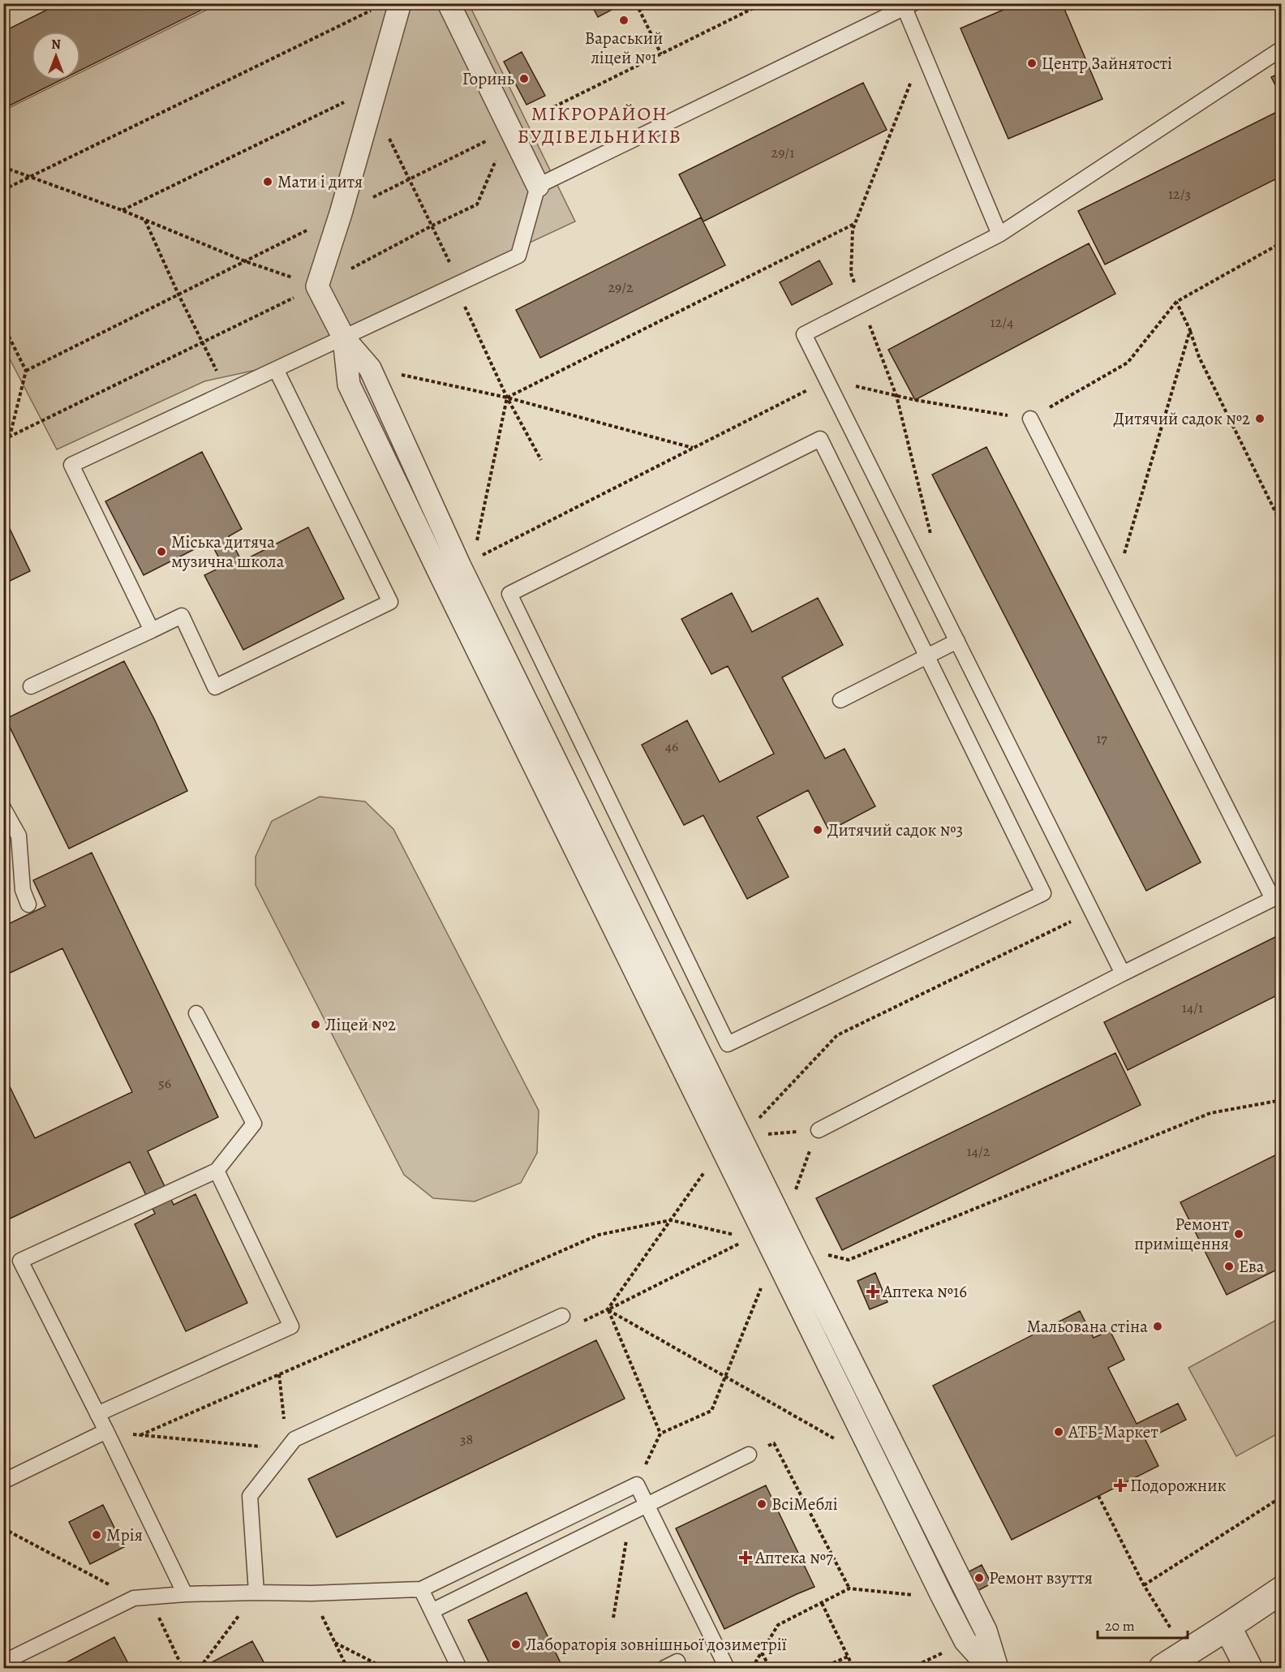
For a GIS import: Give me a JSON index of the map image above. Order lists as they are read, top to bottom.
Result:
{
  "districts": ["МІКРОРАЙОН БУДІВЕЛЬНИКІВ"],
  "places": {
    "other": [
      "Вараський ліцей №1",
      "Центр Зайнятості",
      "Горинь",
      "Мати і дитя",
      "Дитячий садок №2",
      "Міська дитяча музична школа",
      "Дитячий садок №3",
      "Ліцей №2",
      "Ремонт приміщення",
      "Ева",
      "Мальована стіна",
      "АТБ-Маркет",
      "ВсіМеблі",
      "Мрія",
      "Ремонт взуття",
      "Лабораторія зовнішньої дозиметрії"
    ],
    "health": ["Аптека №16", "Подорожник", "Аптека №7"]
  },
  "house_numbers": [
    "29/1",
    "12/3",
    "29/2",
    "12/4",
    "17",
    "46",
    "14/1",
    "56",
    "14/2",
    "38"
  ],
  "scale_bar": "20 m",
  "north": "top"
}
